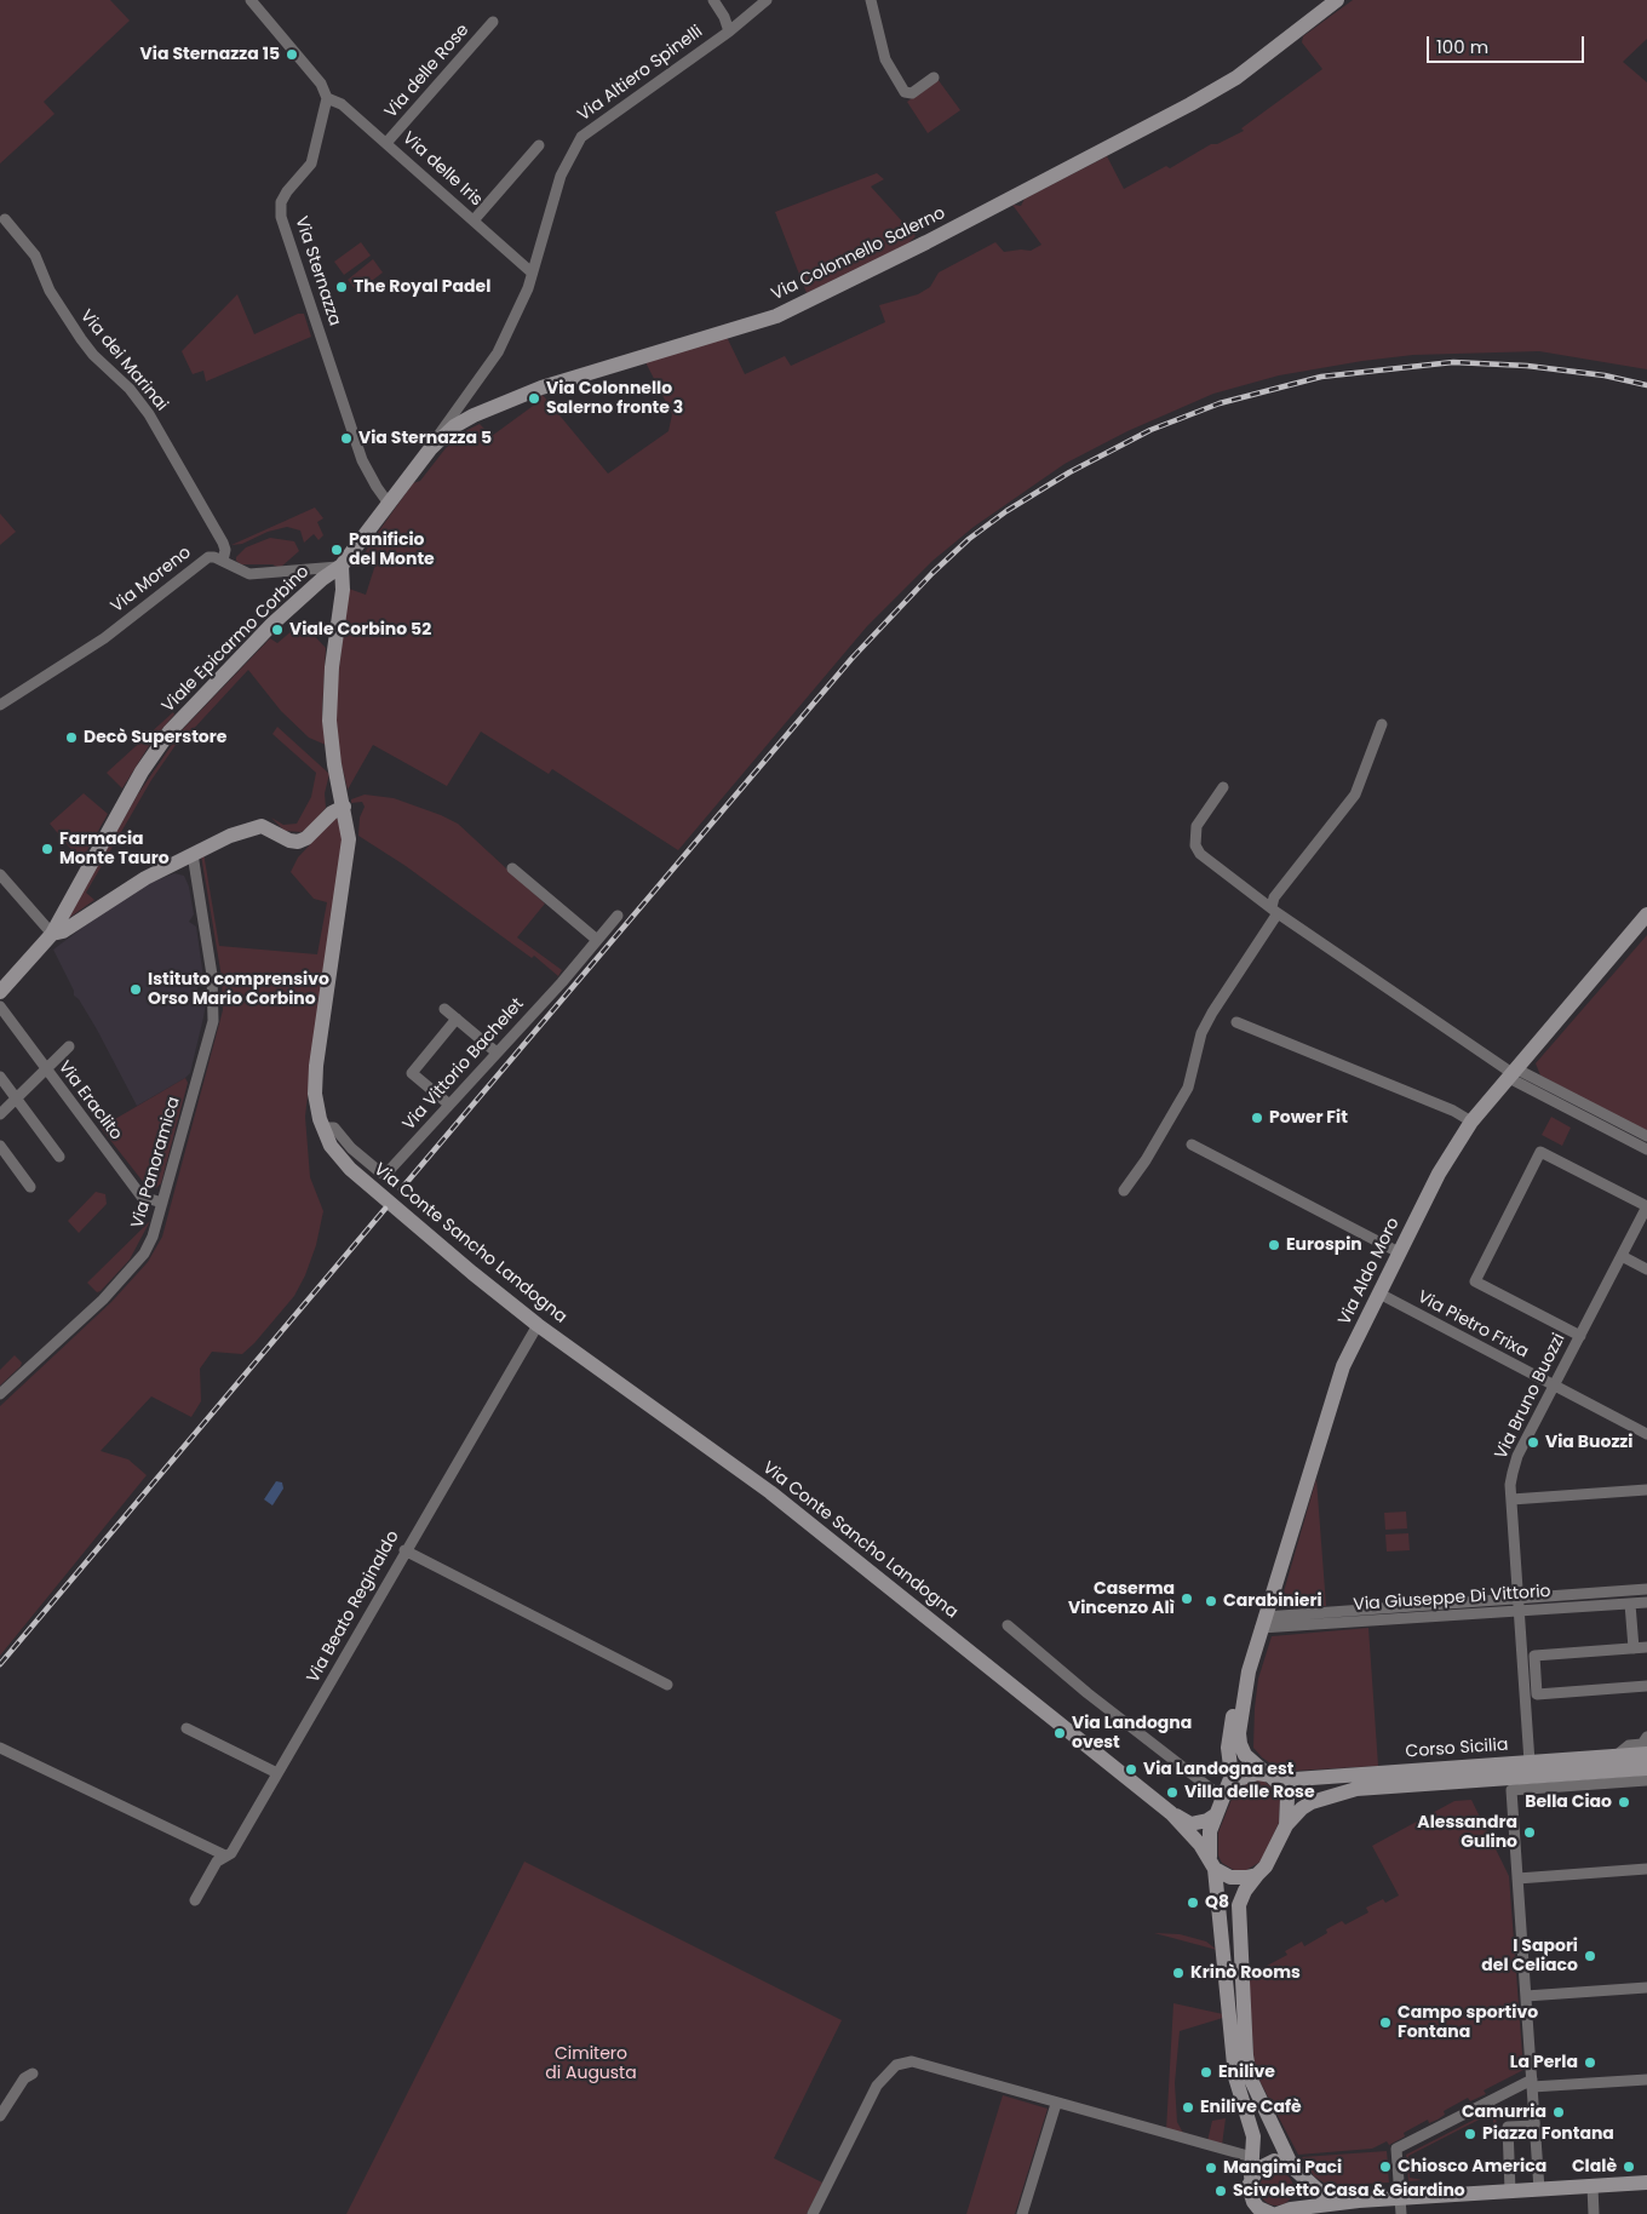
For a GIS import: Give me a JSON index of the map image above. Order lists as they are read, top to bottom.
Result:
{
  "streets": {
    "main road": [
      "Via Colonnello Salerno",
      "Viale Epicarmo Corbino",
      "Via Conte Sancho Landogna",
      "Via Aldo Moro",
      "Corso Sicilia"
    ],
    "street": [
      "Via delle Rose",
      "Via Altiero Spinelli",
      "Via delle Iris",
      "Via Sternazza",
      "Via dei Marinai",
      "Via Moreno",
      "Via Vittorio Bachelet",
      "Via Eraclito",
      "Via Panoramica",
      "Via Pietro Frixa",
      "Via Bruno Buozzi",
      "Via Giuseppe Di Vittorio",
      "Via Beato Reginaldo"
    ]
  },
  "crossings": [
    ["Via delle Rose", "Via delle Iris"],
    ["Via Altiero Spinelli", "Via delle Iris"],
    ["Via Altiero Spinelli", "Via Colonnello Salerno"],
    ["Via delle Iris", "Via Sternazza"],
    ["Via Colonnello Salerno", "Via Sternazza"],
    ["Via Colonnello Salerno", "Viale Epicarmo Corbino"],
    ["Via Sternazza", "Viale Epicarmo Corbino"],
    ["Via dei Marinai", "Via Moreno"],
    ["Viale Epicarmo Corbino", "Via Conte Sancho Landogna"],
    ["Via Vittorio Bachelet", "Via Conte Sancho Landogna"],
    ["Via Eraclito", "Via Panoramica"],
    ["Via Conte Sancho Landogna", "Via Beato Reginaldo"],
    ["Via Aldo Moro", "Via Pietro Frixa"],
    ["Via Aldo Moro", "Via Giuseppe Di Vittorio"],
    ["Via Pietro Frixa", "Via Bruno Buozzi"],
    ["Via Bruno Buozzi", "Via Giuseppe Di Vittorio"],
    ["Via Bruno Buozzi", "Corso Sicilia"]
  ],
  "parks": ["Cimitero di Augusta"],
  "places": [
    "Via Sternazza 15",
    "The Royal Padel",
    "Via Colonnello Salerno fronte 3",
    "Via Sternazza 5",
    "Panificio del Monte",
    "Viale Corbino 52",
    "Decò Superstore",
    "Farmacia Monte Tauro",
    "Istituto comprensivo Orso Mario Corbino",
    "Power Fit",
    "Eurospin",
    "Via Buozzi",
    "Caserma Vincenzo Alì",
    "Carabinieri",
    "Via Landogna ovest",
    "Via Landogna est",
    "Villa delle Rose",
    "Bella Ciao",
    "Alessandra Gulino",
    "Q8",
    "I Sapori del Celiaco",
    "Krinò Rooms",
    "Campo sportivo Fontana",
    "La Perla",
    "Enilive",
    "Enilive Cafè",
    "Camurria",
    "Piazza Fontana",
    "Chiosco America",
    "Clalè",
    "Mangimi Paci",
    "Scivoletto Casa & Giardino"
  ],
  "scale_bar": "100 m"
}
